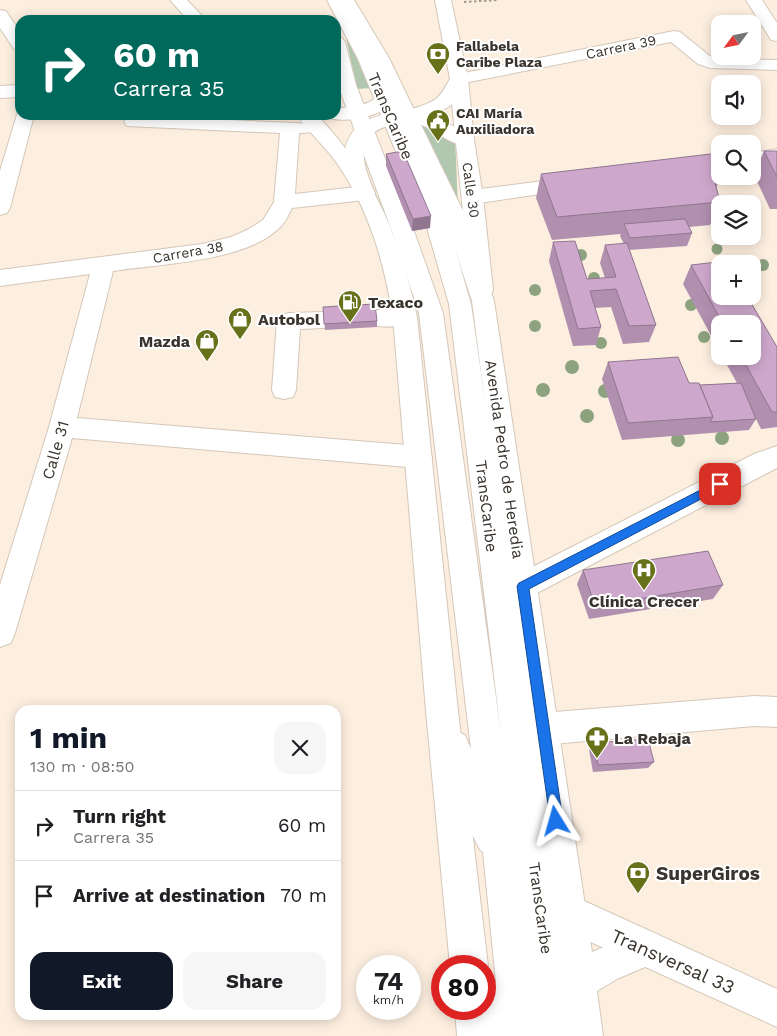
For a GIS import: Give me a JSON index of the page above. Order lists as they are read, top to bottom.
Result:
{
  "streets": {
    "main road": [
      "Carrera 39",
      "TransCaribe",
      "Calle 30",
      "Carrera 38",
      "Calle 31",
      "Avenida Pedro de Heredia",
      "Transversal 33"
    ]
  },
  "crossings": [
    ["Carrera 39", "Calle 30"],
    ["TransCaribe", "Avenida Pedro de Heredia"],
    ["TransCaribe", "Transversal 33"],
    ["Calle 30", "Avenida Pedro de Heredia"],
    ["Carrera 38", "Calle 31"],
    ["Avenida Pedro de Heredia", "Transversal 33"]
  ],
  "places": {
    "bank": ["Fallabela Caribe Plaza", "SuperGiros"],
    "public building": ["CAI María Auxiliadora"],
    "fuel station": ["Texaco"],
    "shop": ["Autobol", "Mazda"],
    "hospital": ["Clínica Crecer"],
    "pharmacy": ["La Rebaja"]
  },
  "north": "bottom left",
  "page": {
    "map_buttons": ["+", "−"],
    "turn": ["60 m", "Carrera 35"],
    "heading": ["1 min", "130 m · 08:50"],
    "list": [
      {
        "name": "Turn right",
        "note": "Carrera 35",
        "value": "60 m"
      },
      {
        "name": "Arrive at destination",
        "value": "70 m"
      }
    ],
    "buttons": ["Exit", "Share"],
    "speed": "74 km/h",
    "limit": "80"
  }
}
